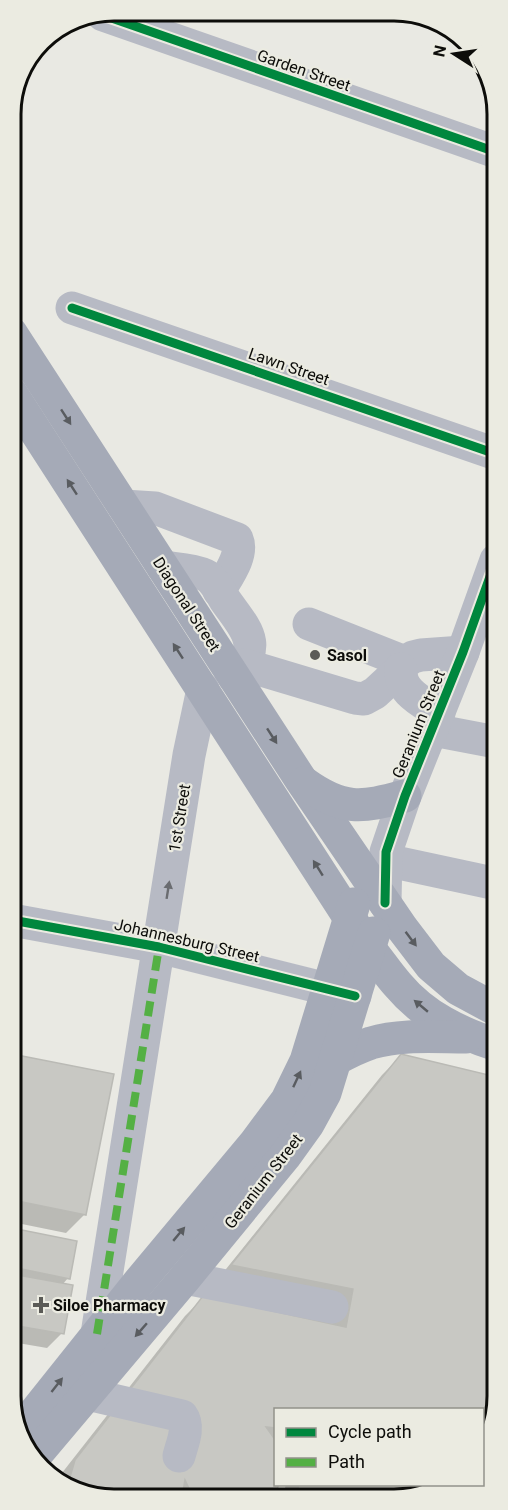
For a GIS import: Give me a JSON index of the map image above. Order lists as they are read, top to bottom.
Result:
{
  "streets": {
    "main road": ["Diagonal Street", "Geranium Street"],
    "street": [
      "Garden Street",
      "Lawn Street",
      "1st Street",
      "Johannesburg Street"
    ]
  },
  "crossings": [
    ["Diagonal Street", "Geranium Street"],
    ["Diagonal Street", "1st Street"],
    ["Geranium Street", "1st Street"],
    ["Geranium Street", "Johannesburg Street"],
    ["1st Street", "Johannesburg Street"]
  ],
  "one_way": ["1st Street"],
  "places": {
    "other": ["Sasol"],
    "health": ["Siloe Pharmacy"]
  },
  "legend": ["Cycle path", "Path"],
  "north": "left"
}
